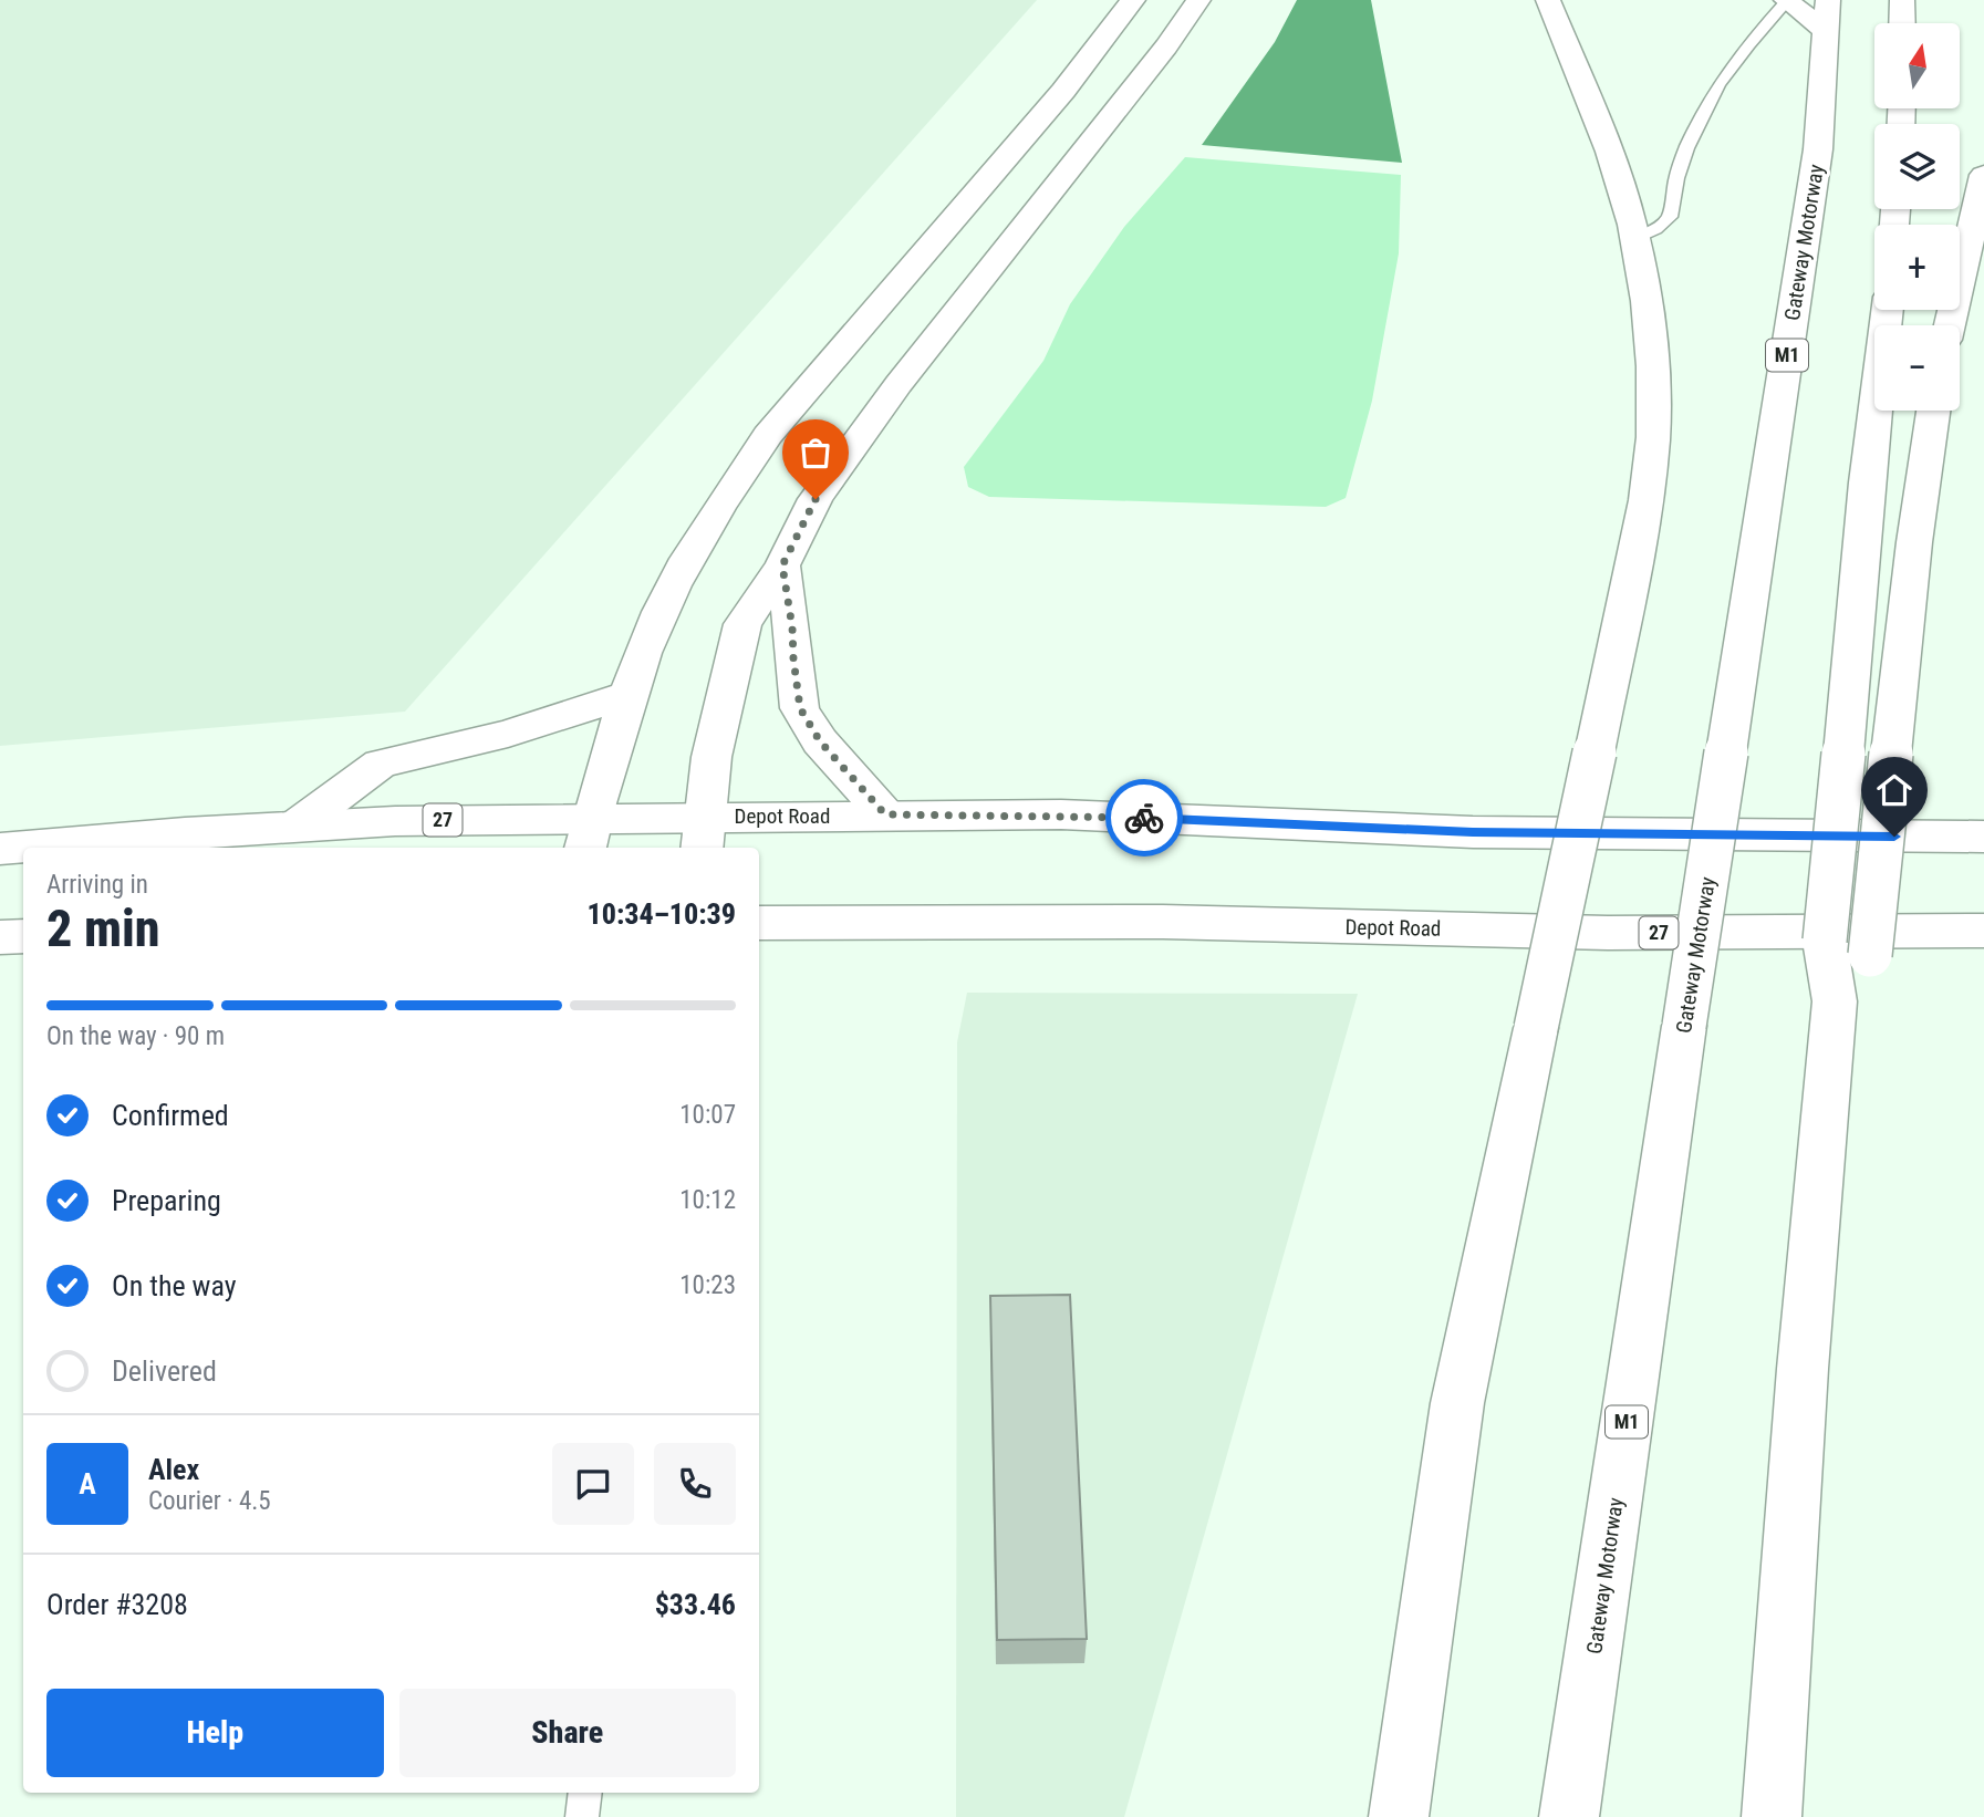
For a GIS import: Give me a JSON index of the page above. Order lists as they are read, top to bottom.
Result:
{
  "streets": {
    "main road": [
      "Gateway Motorway",
      "M1",
      "Depot Road",
      "27"
    ]
  },
  "north": "top",
  "page": {
    "map_buttons": ["+", "−"],
    "heading": ["2 min", "Arriving in", "10:34–10:39"],
    "panel": [
      "Alex",
      "Courier · 4.5",
      "Order #3208",
      "$33.46"
    ],
    "bar": "On the way · 90 m",
    "list": [
      ["Confirmed", "10:07"],
      ["Preparing", "10:12"],
      ["On the way", "10:23"],
      "Delivered"
    ],
    "round": "A",
    "buttons": ["Help", "Share"]
  }
}
